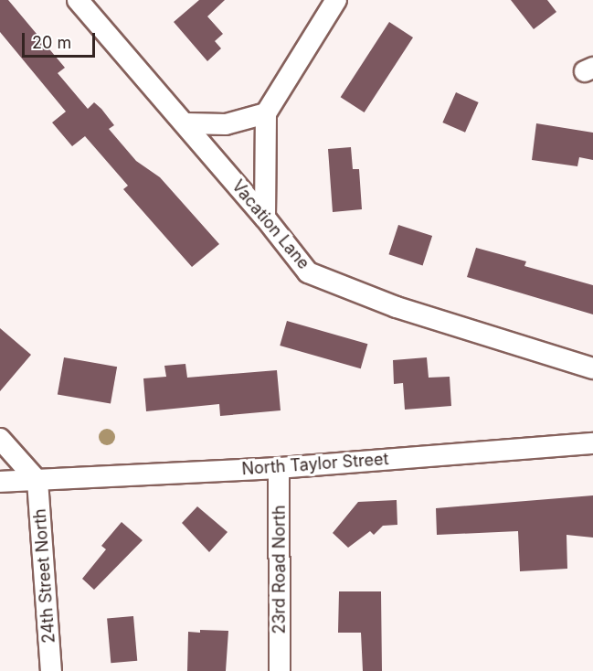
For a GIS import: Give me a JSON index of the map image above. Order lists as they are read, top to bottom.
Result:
{
  "streets": {
    "street": [
      "Vacation Lane",
      "North Taylor Street",
      "23rd Road North",
      "24th Street North"
    ]
  },
  "crossings": [
    ["North Taylor Street", "23rd Road North"],
    ["North Taylor Street", "24th Street North"]
  ],
  "scale_bar": "20 m"
}
